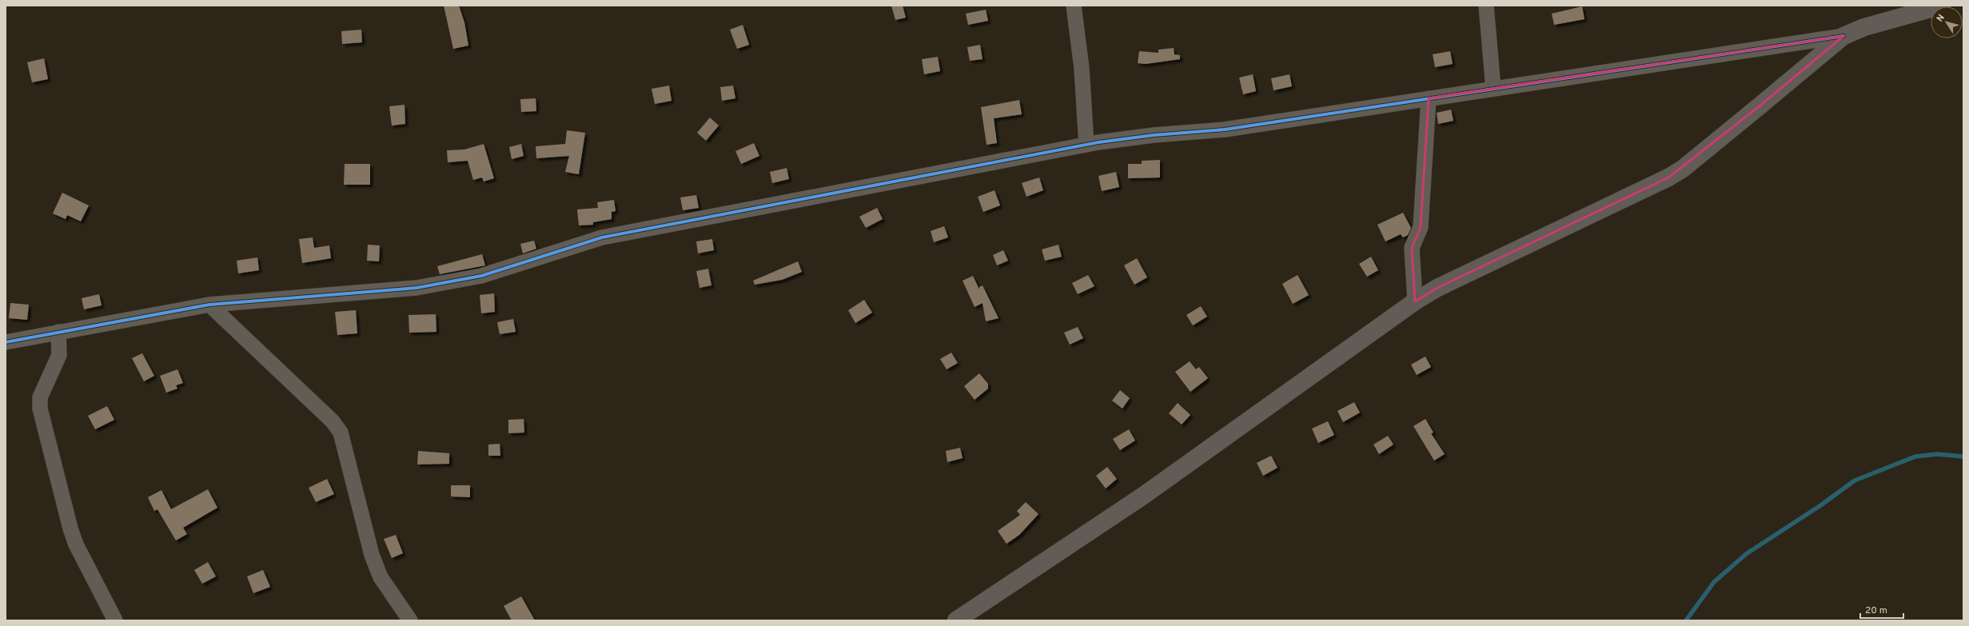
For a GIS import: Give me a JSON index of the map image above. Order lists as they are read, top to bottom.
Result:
{
  "scale_bar": "20 m",
  "north": "top left"
}
